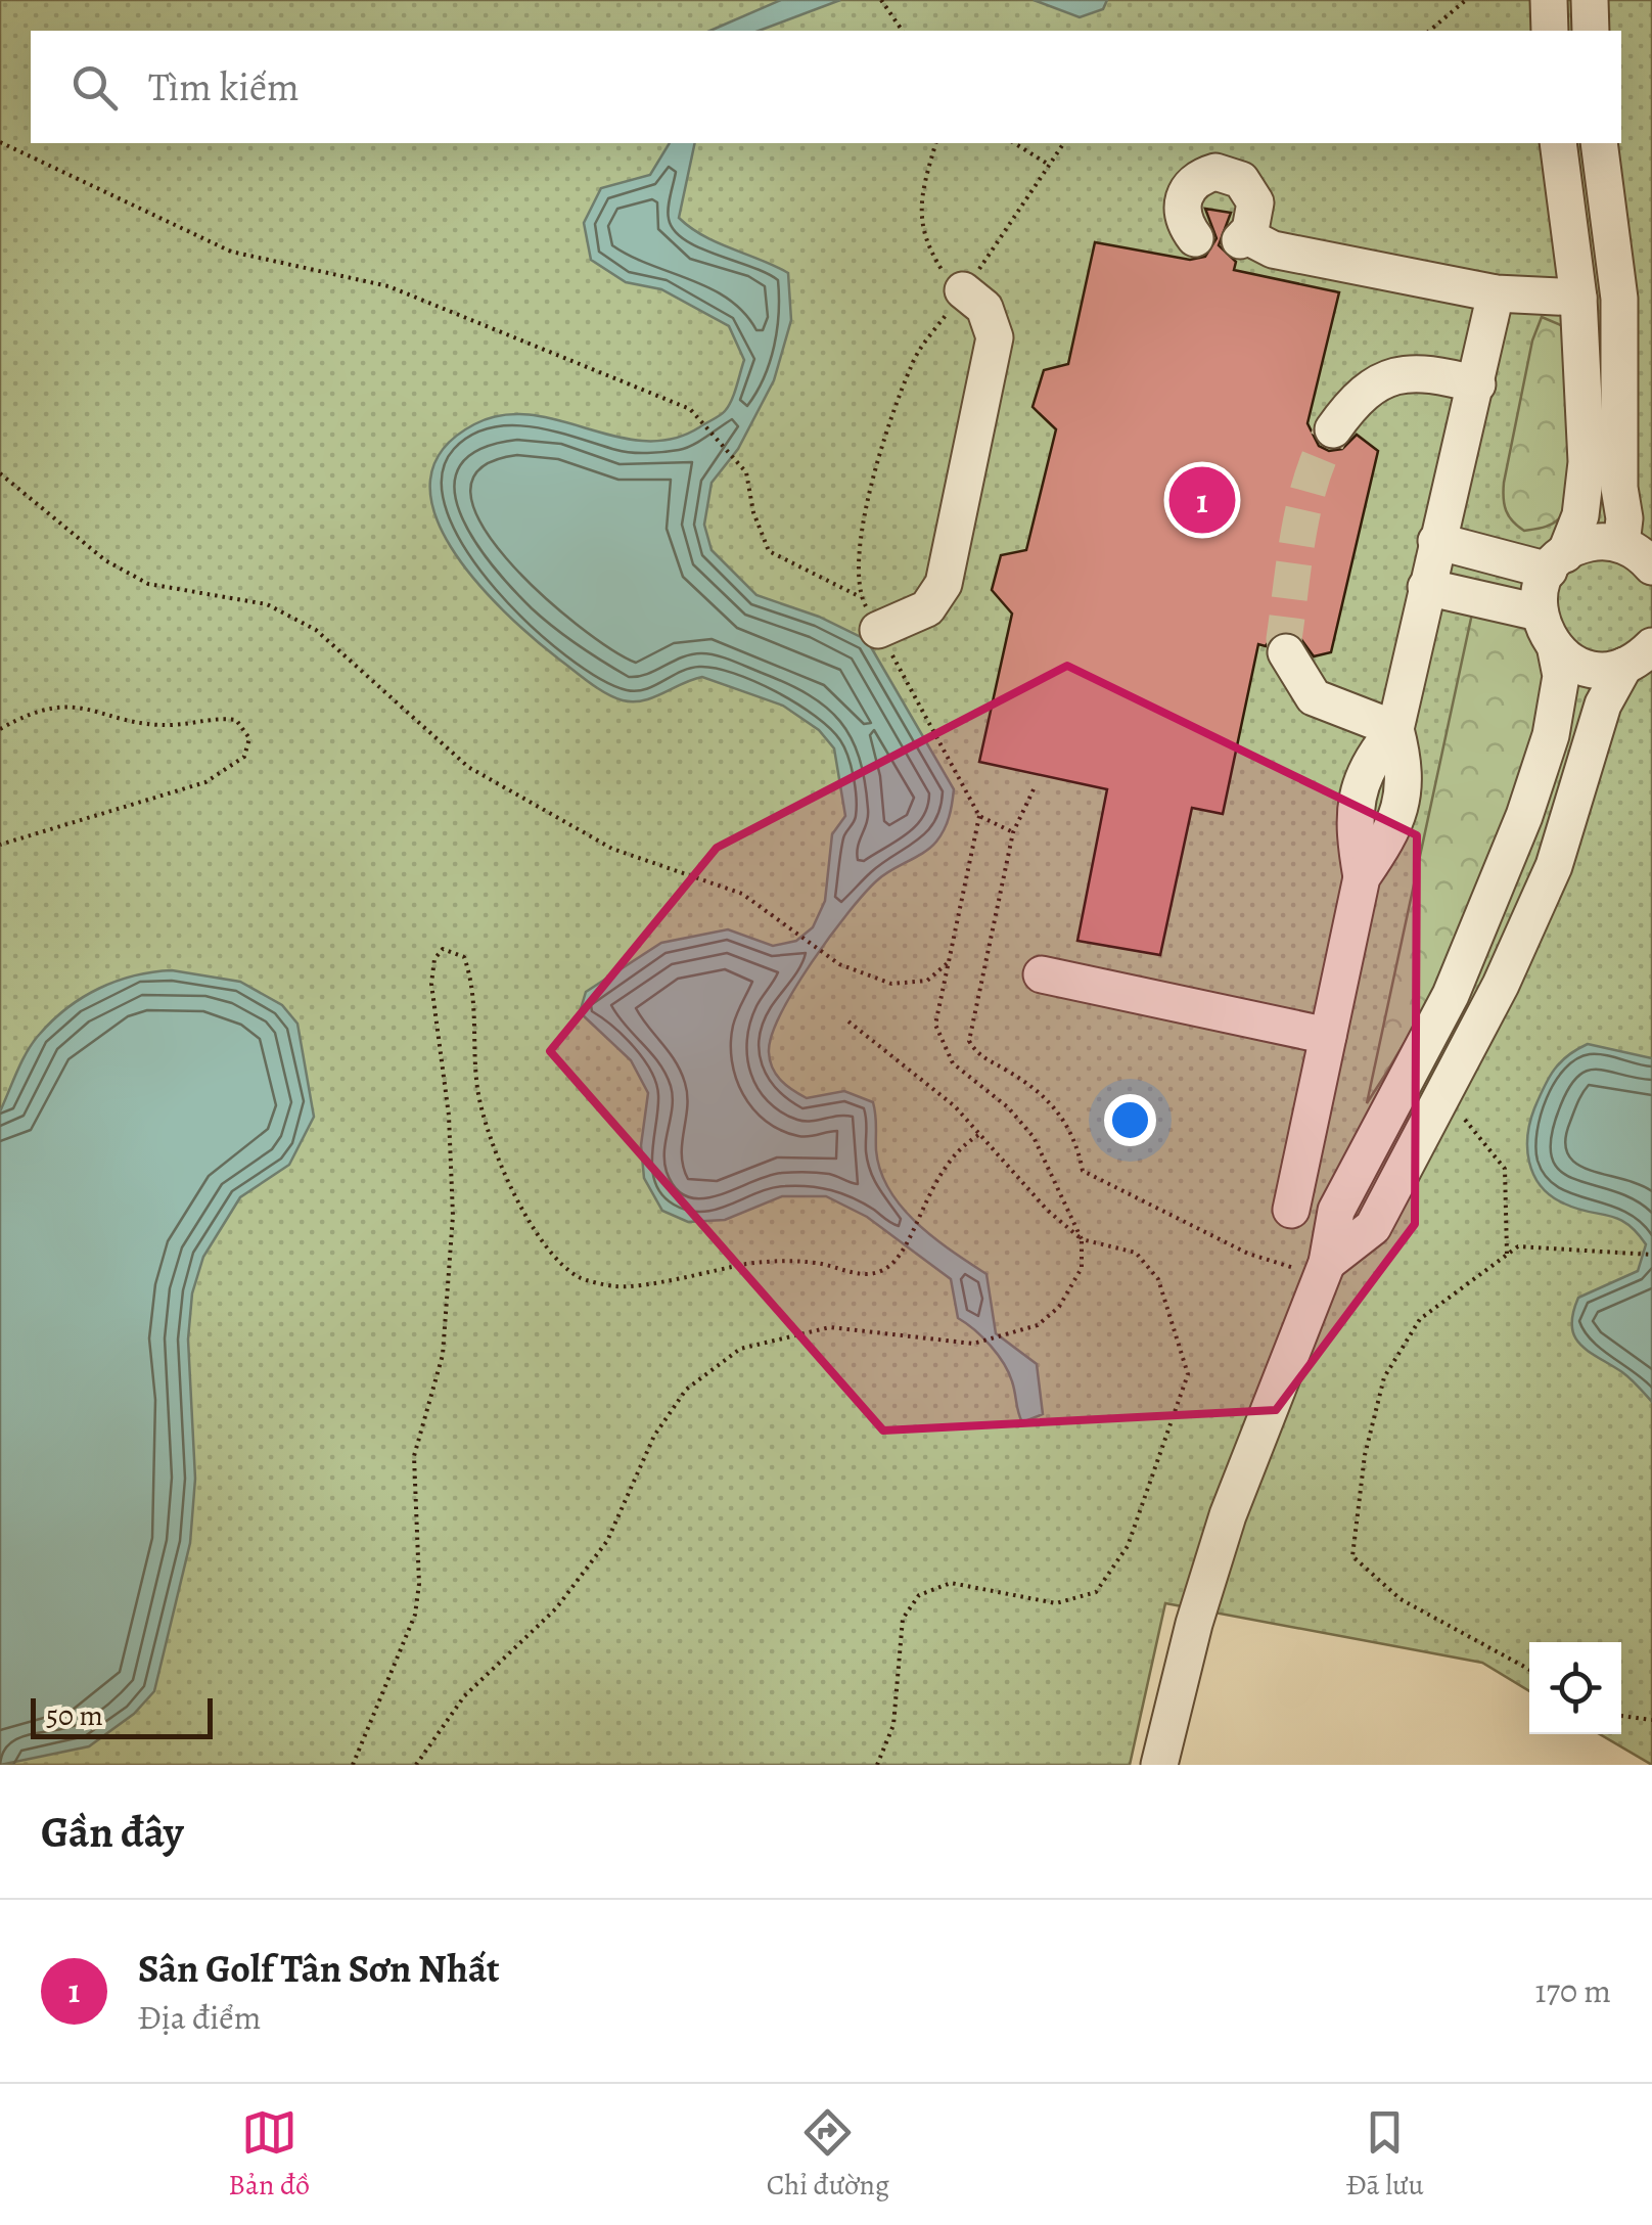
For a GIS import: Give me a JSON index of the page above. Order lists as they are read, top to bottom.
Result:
{
  "scale_bar": "50 m",
  "page": {
    "search": "Tìm kiếm",
    "pins": "1",
    "scale": "50 m",
    "heading": "Gần đây",
    "list": [
      {
        "mark": "1",
        "name": "Sân Golf Tân Sơn Nhất",
        "note": "Địa điểm",
        "value": "170 m"
      }
    ],
    "nav": ["Bản đồ", "Chỉ đường", "Đã lưu"]
  }
}
